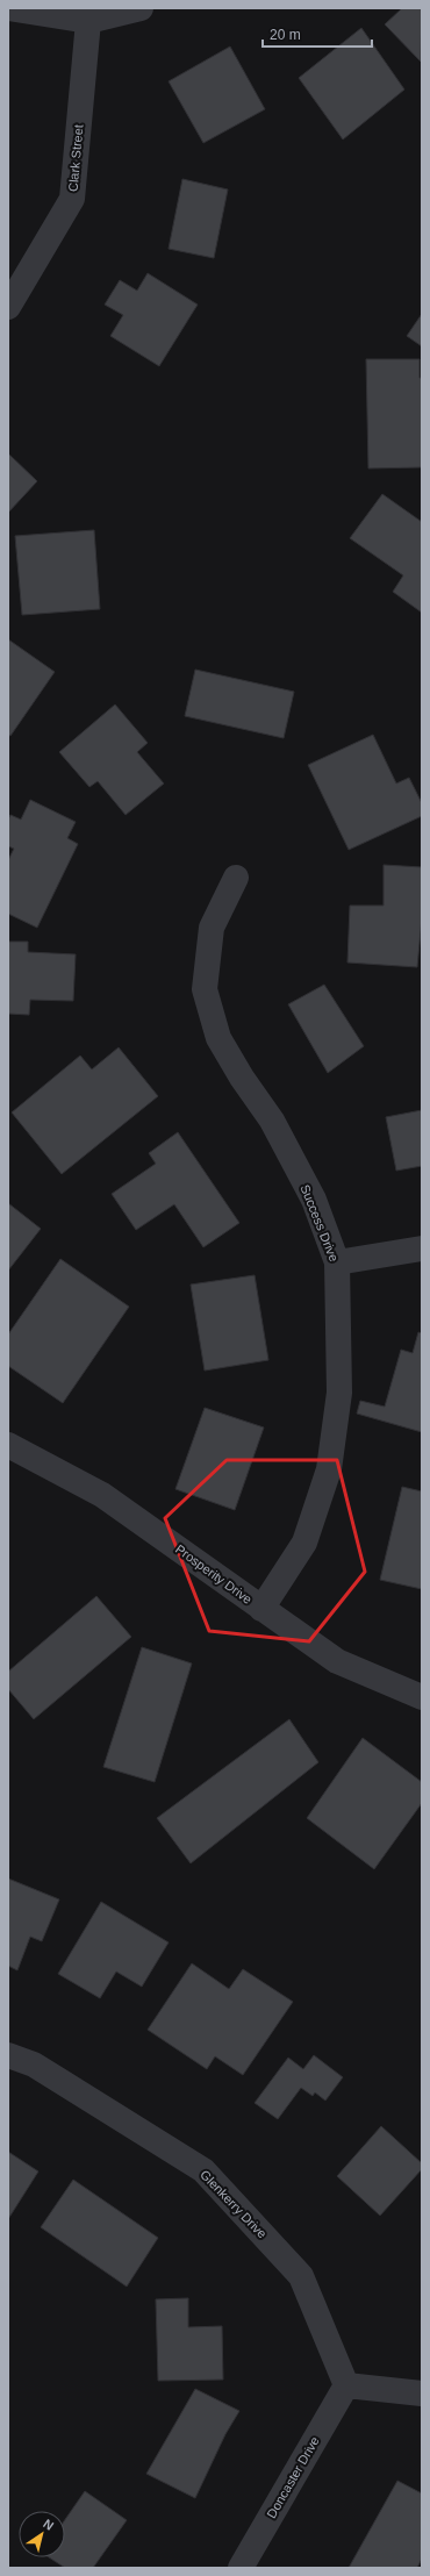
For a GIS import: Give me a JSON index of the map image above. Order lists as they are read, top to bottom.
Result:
{
  "streets": {
    "street": [
      "Clark Street",
      "Success Drive",
      "Prosperity Drive",
      "Glenkerry Drive",
      "Doncaster Drive"
    ]
  },
  "crossings": [
    ["Success Drive", "Prosperity Drive"],
    ["Glenkerry Drive", "Doncaster Drive"]
  ],
  "scale_bar": "20 m",
  "north": "top right"
}
